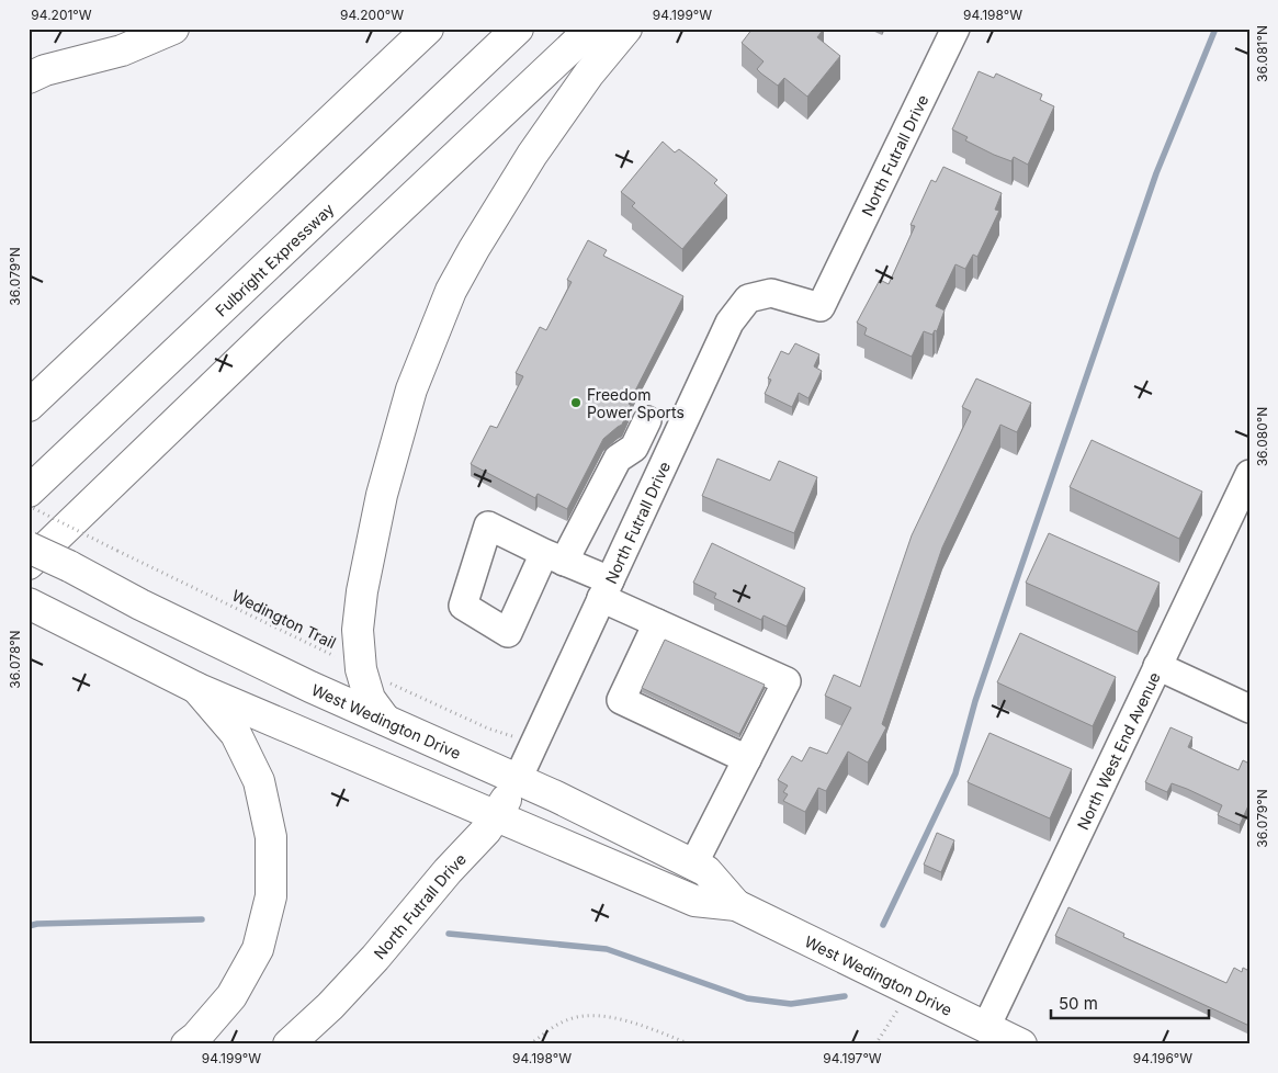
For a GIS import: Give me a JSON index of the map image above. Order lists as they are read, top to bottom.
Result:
{
  "streets": {
    "main road": ["North Futrall Drive", "Fulbright Expressway", "West Wedington Drive"],
    "street": ["North West End Avenue"],
    "path": ["Wedington Trail"]
  },
  "crossings": [
    ["North Futrall Drive", "Wedington Trail"],
    ["North Futrall Drive", "West Wedington Drive"],
    ["West Wedington Drive", "North West End Avenue"]
  ],
  "places": ["Freedom Power Sports"],
  "scale_bar": "50 m",
  "coordinates": [
    "94.201°W",
    "94.200°W",
    "94.199°W",
    "94.198°W",
    "36.081°N",
    "36.079°N",
    "36.080°N",
    "36.078°N",
    "94.197°W",
    "94.196°W"
  ]
}
